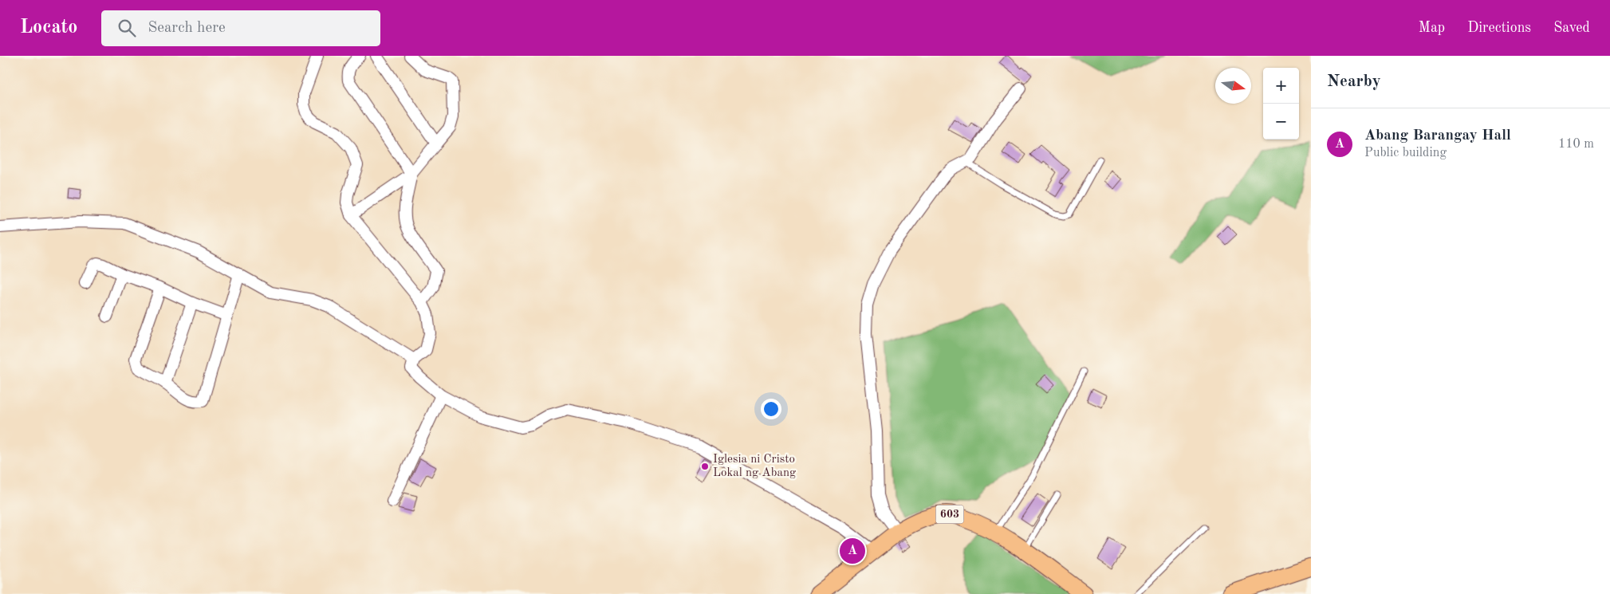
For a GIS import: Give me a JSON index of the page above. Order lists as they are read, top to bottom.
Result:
{
  "streets": {
    "main road": ["603"]
  },
  "places": ["Iglesia ni Cristo Lokal ng Abang"],
  "north": "right",
  "page": {
    "header": "Locato",
    "search": "Search here",
    "nav": ["Map", "Directions", "Saved"],
    "heading": "Nearby",
    "map_buttons": ["+", "−"],
    "list": [
      {
        "mark": "A",
        "name": "Abang Barangay Hall",
        "note": "Public building",
        "value": "110 m"
      }
    ],
    "pins": "A"
  }
}
